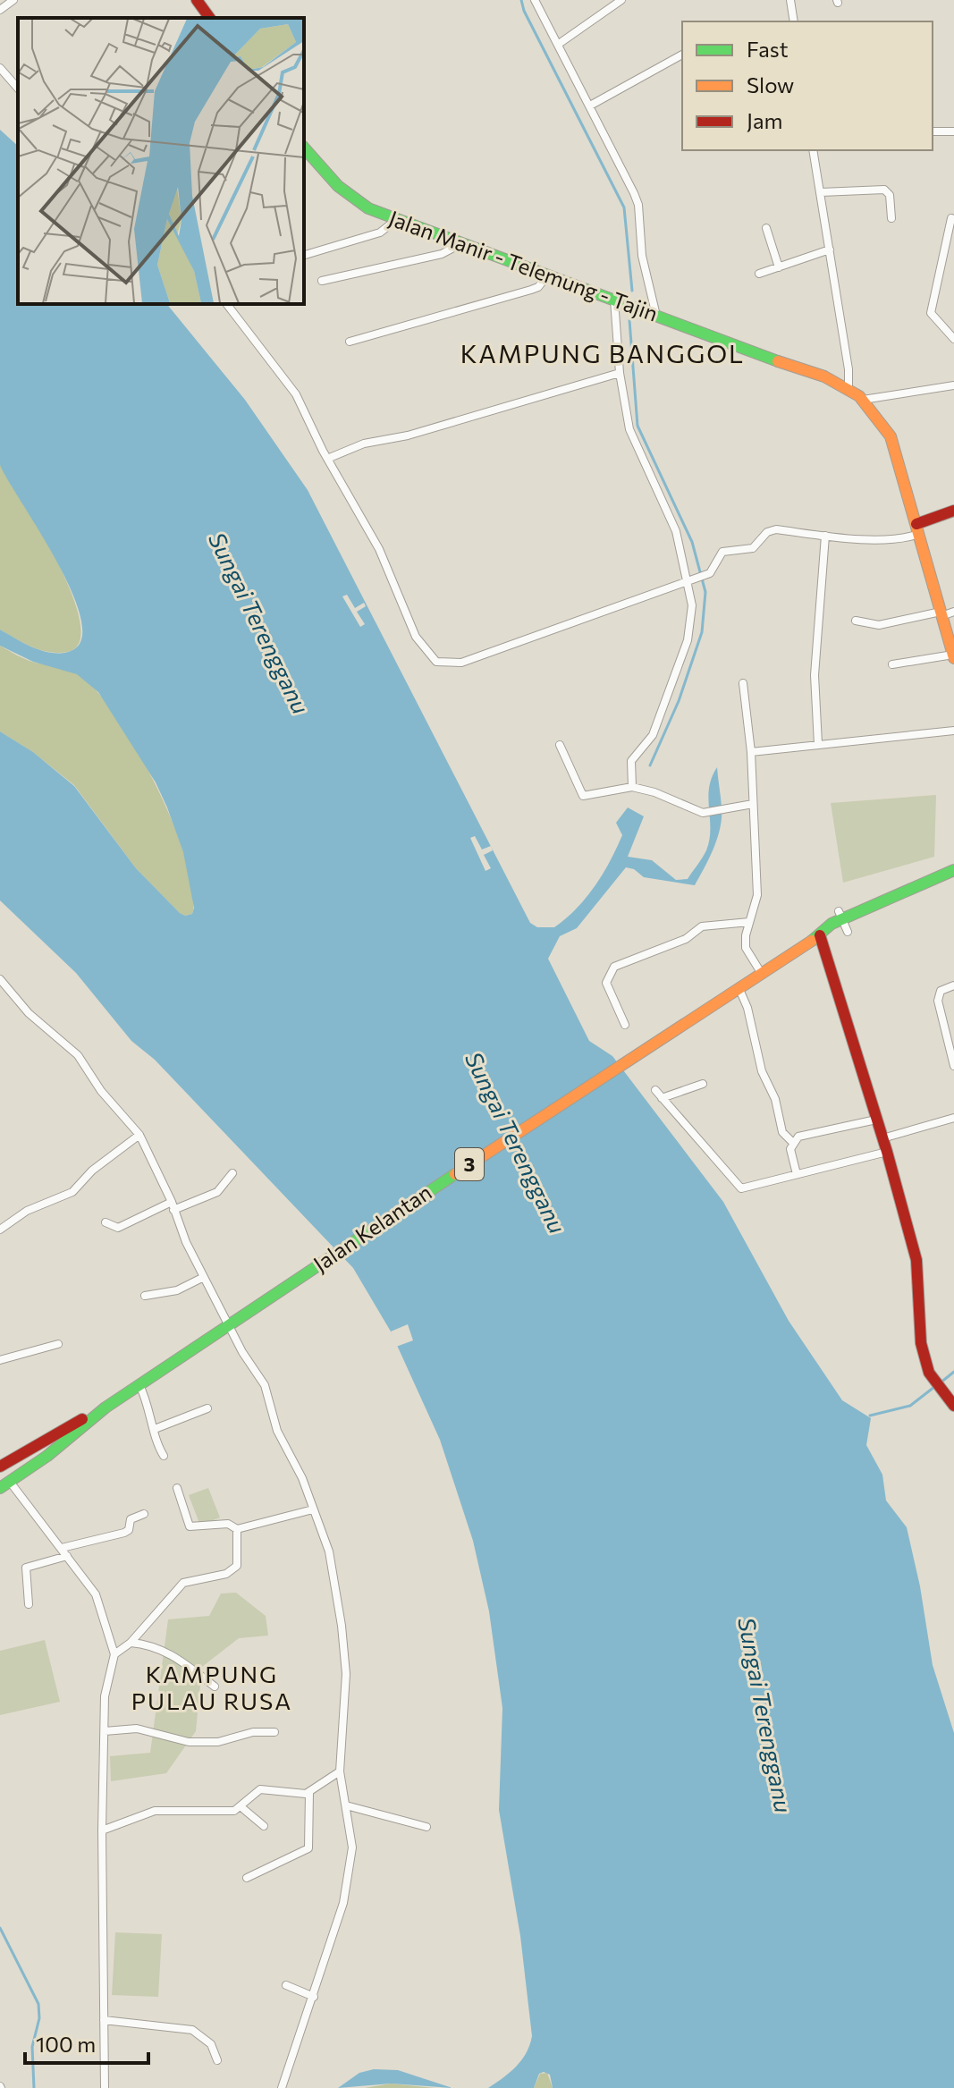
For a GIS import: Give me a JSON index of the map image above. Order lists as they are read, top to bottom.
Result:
{
  "streets": {
    "main road": ["Jalan Manir - Telemung - Tajin", "3", "Jalan Kelantan"]
  },
  "districts": ["KAMPUNG BANGGOL", "KAMPUNG PULAU RUSA"],
  "water": ["Sungai Terengganu"],
  "legend": ["Fast", "Slow", "Jam"],
  "scale_bar": "100 m"
}
